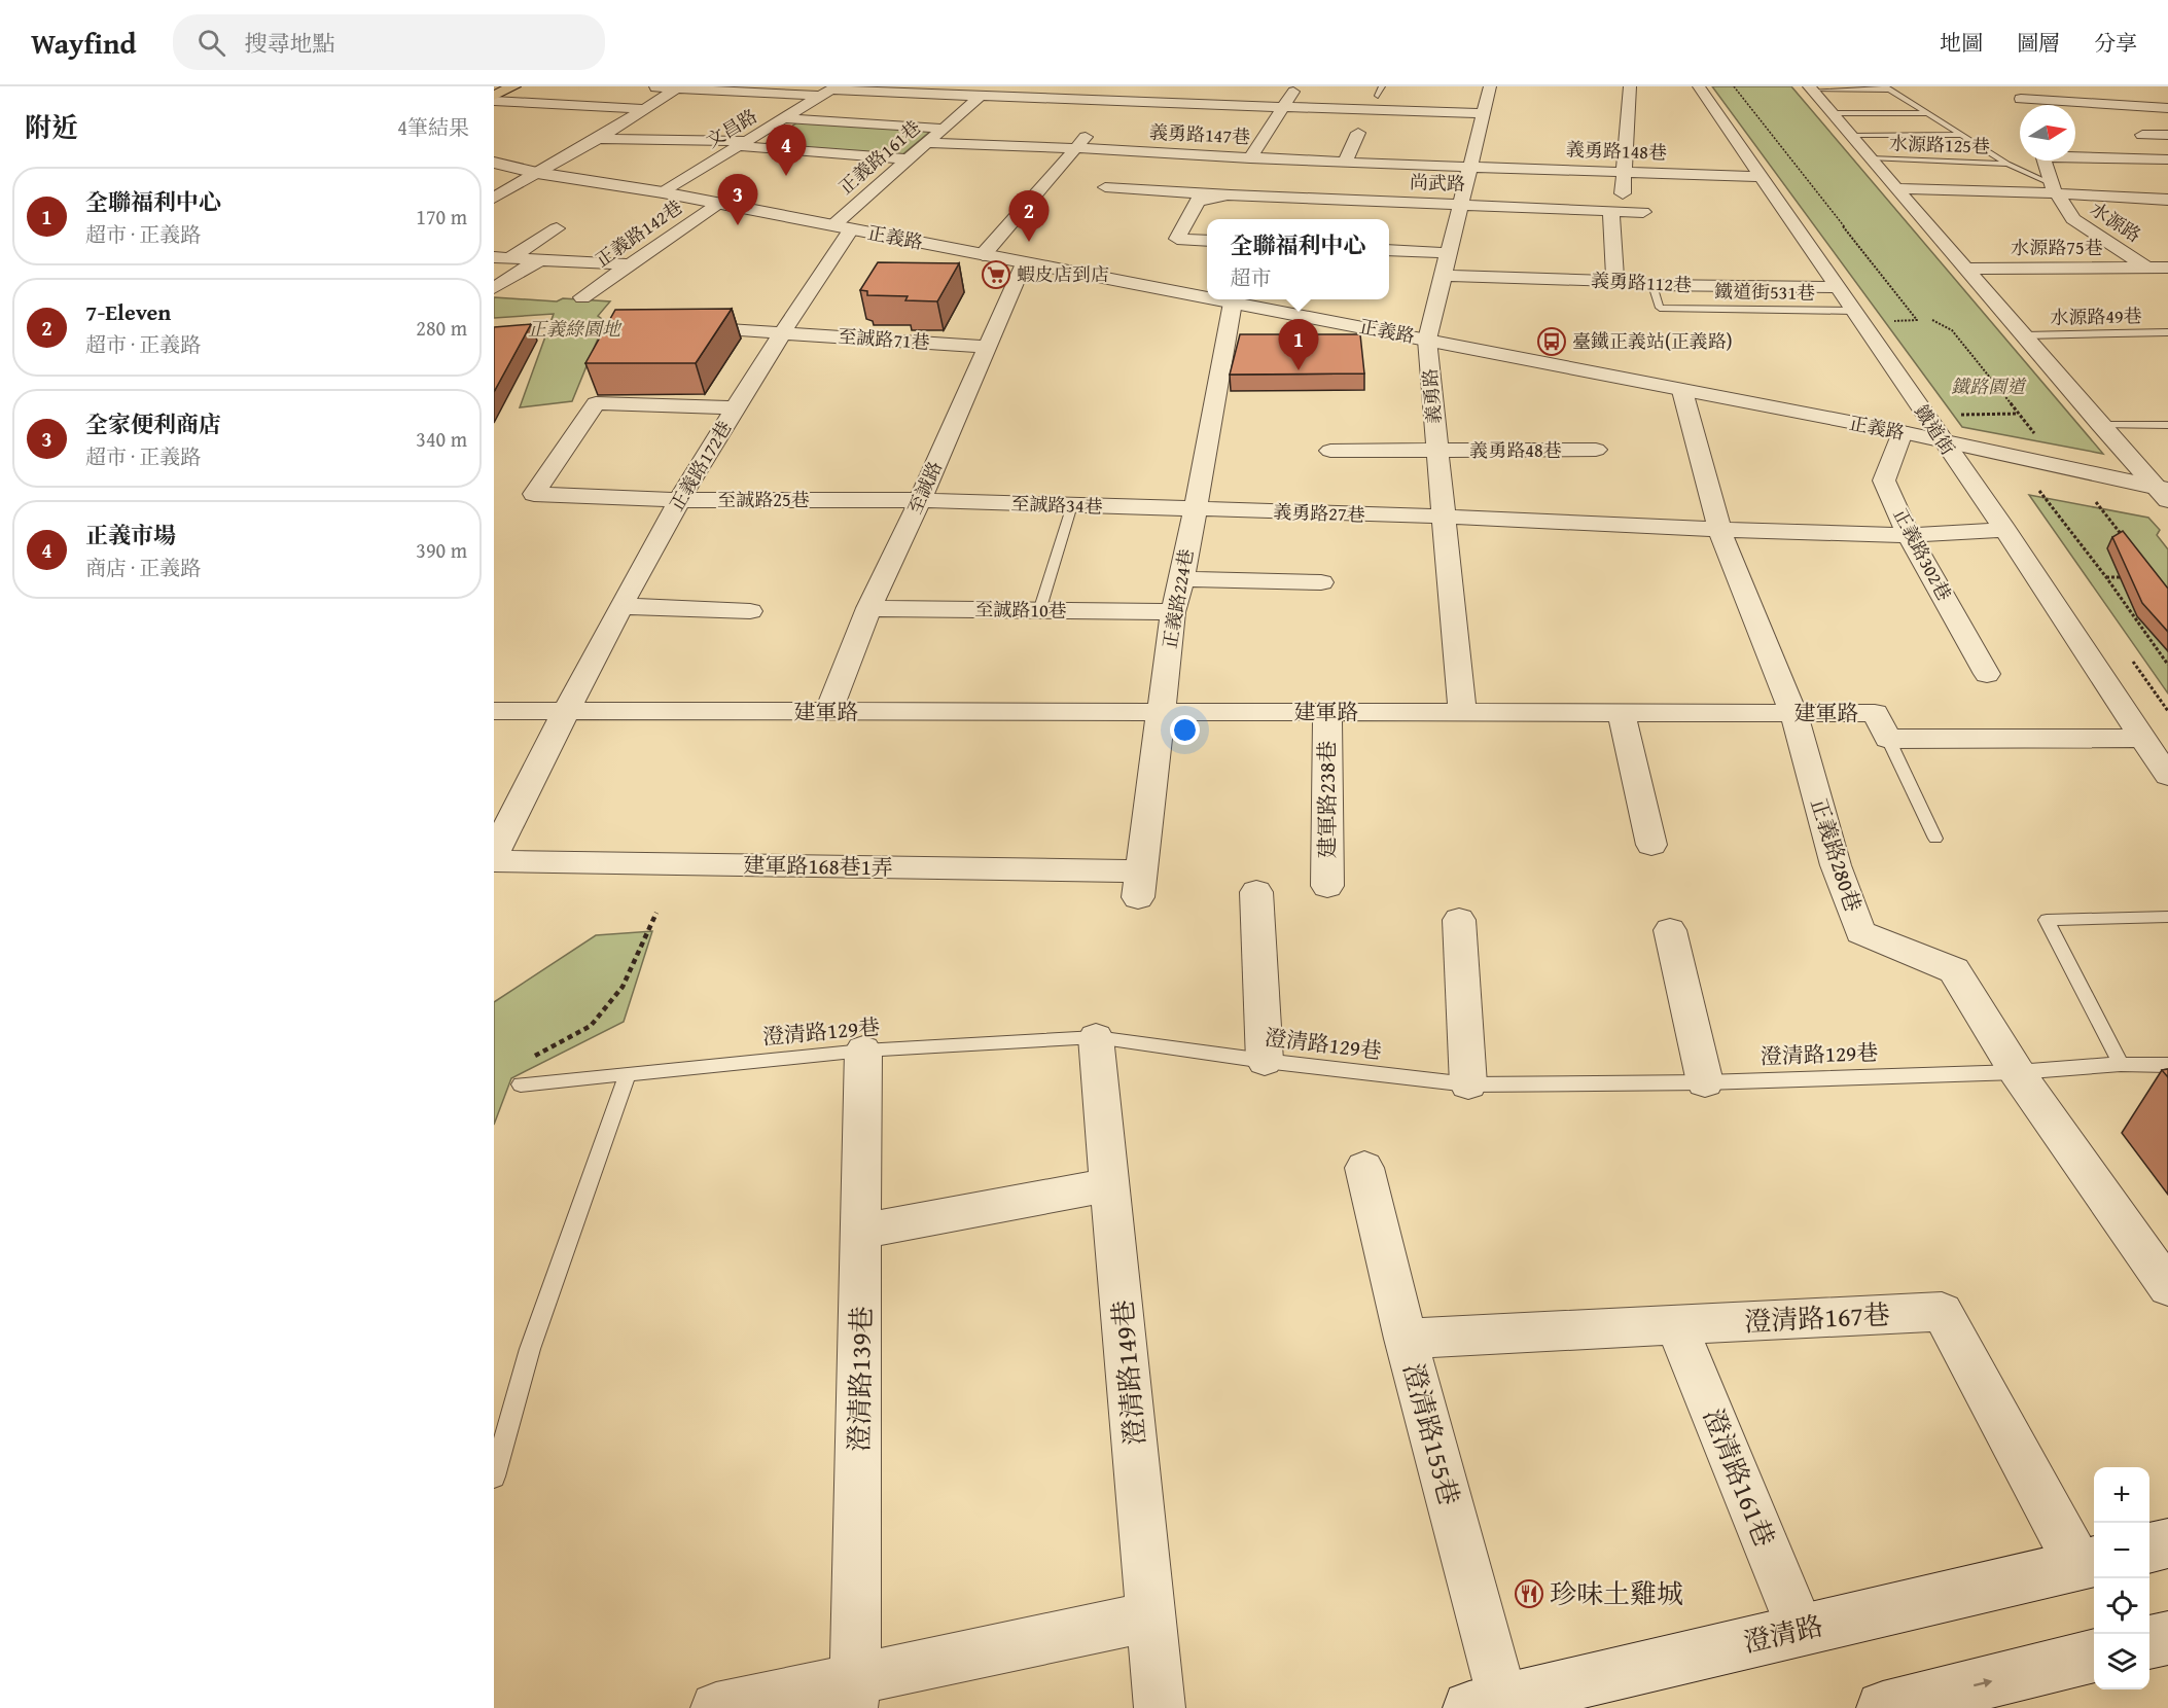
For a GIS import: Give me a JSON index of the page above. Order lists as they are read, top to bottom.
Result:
{
  "streets": {
    "street": [
      "文昌路",
      "義勇路147巷",
      "義勇路148巷",
      "正義路161巷",
      "尚武路",
      "水源路",
      "正義路142巷",
      "正義路",
      "水源路75巷",
      "義勇路112巷",
      "至誠路71巷",
      "義勇路",
      "鐵道街",
      "義勇路48巷",
      "正義路172巷",
      "至誠路",
      "至誠路25巷",
      "至誠路34巷",
      "義勇路27巷",
      "正義路302巷",
      "正義路224巷",
      "至誠路10巷",
      "建軍路",
      "建軍路238巷",
      "正義路280巷",
      "建軍路168巷1弄",
      "澄清路167巷",
      "澄清路149巷",
      "澄清路139巷",
      "澄清路155巷",
      "澄清路161巷",
      "澄清路"
    ],
    "lane": [
      "水源路125巷",
      "鐵道街531巷",
      "水源路49巷",
      "澄清路129巷"
    ]
  },
  "crossings": [
    ["文昌路", "正義路161巷"],
    ["文昌路", "正義路"],
    ["文昌路", "義勇路"],
    ["義勇路147巷", "義勇路148巷"],
    ["義勇路147巷", "正義路161巷"],
    ["義勇路147巷", "義勇路"],
    ["義勇路148巷", "義勇路"],
    ["義勇路148巷", "鐵道街"],
    ["正義路161巷", "正義路"],
    ["正義路161巷", "正義路172巷"],
    ["尚武路", "義勇路"],
    ["水源路", "水源路75巷"],
    ["正義路142巷", "正義路"],
    ["正義路", "義勇路"],
    ["正義路", "鐵道街"],
    ["正義路", "正義路172巷"],
    ["正義路", "至誠路"],
    ["正義路", "正義路302巷"],
    ["正義路", "正義路224巷"],
    ["正義路", "正義路280巷"],
    ["義勇路112巷", "鐵道街531巷"],
    ["義勇路112巷", "義勇路"],
    ["義勇路112巷", "鐵道街"],
    ["鐵道街531巷", "鐵道街"],
    ["至誠路71巷", "正義路172巷"],
    ["至誠路71巷", "至誠路"],
    ["義勇路", "義勇路48巷"],
    ["義勇路", "義勇路27巷"],
    ["義勇路", "建軍路"],
    ["鐵道街", "義勇路27巷"],
    ["鐵道街", "建軍路"],
    ["正義路172巷", "至誠路25巷"],
    ["正義路172巷", "建軍路"],
    ["至誠路", "至誠路25巷"],
    ["至誠路", "至誠路34巷"],
    ["至誠路", "至誠路10巷"],
    ["至誠路", "建軍路"],
    ["至誠路25巷", "至誠路34巷"],
    ["至誠路34巷", "義勇路27巷"],
    ["至誠路34巷", "正義路224巷"],
    ["義勇路27巷", "正義路302巷"],
    ["義勇路27巷", "正義路224巷"],
    ["義勇路27巷", "正義路280巷"],
    ["正義路224巷", "至誠路10巷"],
    ["正義路224巷", "建軍路"],
    ["正義路224巷", "建軍路168巷1弄"],
    ["建軍路", "建軍路238巷"],
    ["建軍路", "正義路280巷"],
    ["正義路280巷", "澄清路129巷"],
    ["澄清路129巷", "澄清路149巷"],
    ["澄清路129巷", "澄清路139巷"],
    ["澄清路167巷", "澄清路155巷"],
    ["澄清路167巷", "澄清路161巷"],
    ["澄清路167巷", "澄清路"],
    ["澄清路155巷", "澄清路"],
    ["澄清路161巷", "澄清路"]
  ],
  "parks": ["正義綠園地", "鐵路園道"],
  "places": {
    "supermarket": ["蝦皮店到店"],
    "bus stop": ["臺鐵正義站(正義路)"],
    "restaurant": ["珍味土雞城"]
  },
  "north": "right",
  "page": {
    "header": "Wayfind",
    "search": "搜尋地點",
    "nav": ["地圖", "圖層", "分享"],
    "heading": ["附近", "4筆結果"],
    "pins": [
      "4",
      "3",
      "2",
      "1"
    ],
    "list": [
      {
        "mark": "1",
        "name": "全聯福利中心",
        "note": "超市 · 正義路",
        "value": "170 m"
      },
      {
        "mark": "2",
        "name": "7-Eleven",
        "note": "超市 · 正義路",
        "value": "280 m"
      },
      {
        "mark": "3",
        "name": "全家便利商店",
        "note": "超市 · 正義路",
        "value": "340 m"
      },
      {
        "mark": "4",
        "name": "正義市場",
        "note": "商店 · 正義路",
        "value": "390 m"
      }
    ],
    "popup": ["全聯福利中心", "超市"],
    "map_buttons": ["+", "−"]
  }
}
